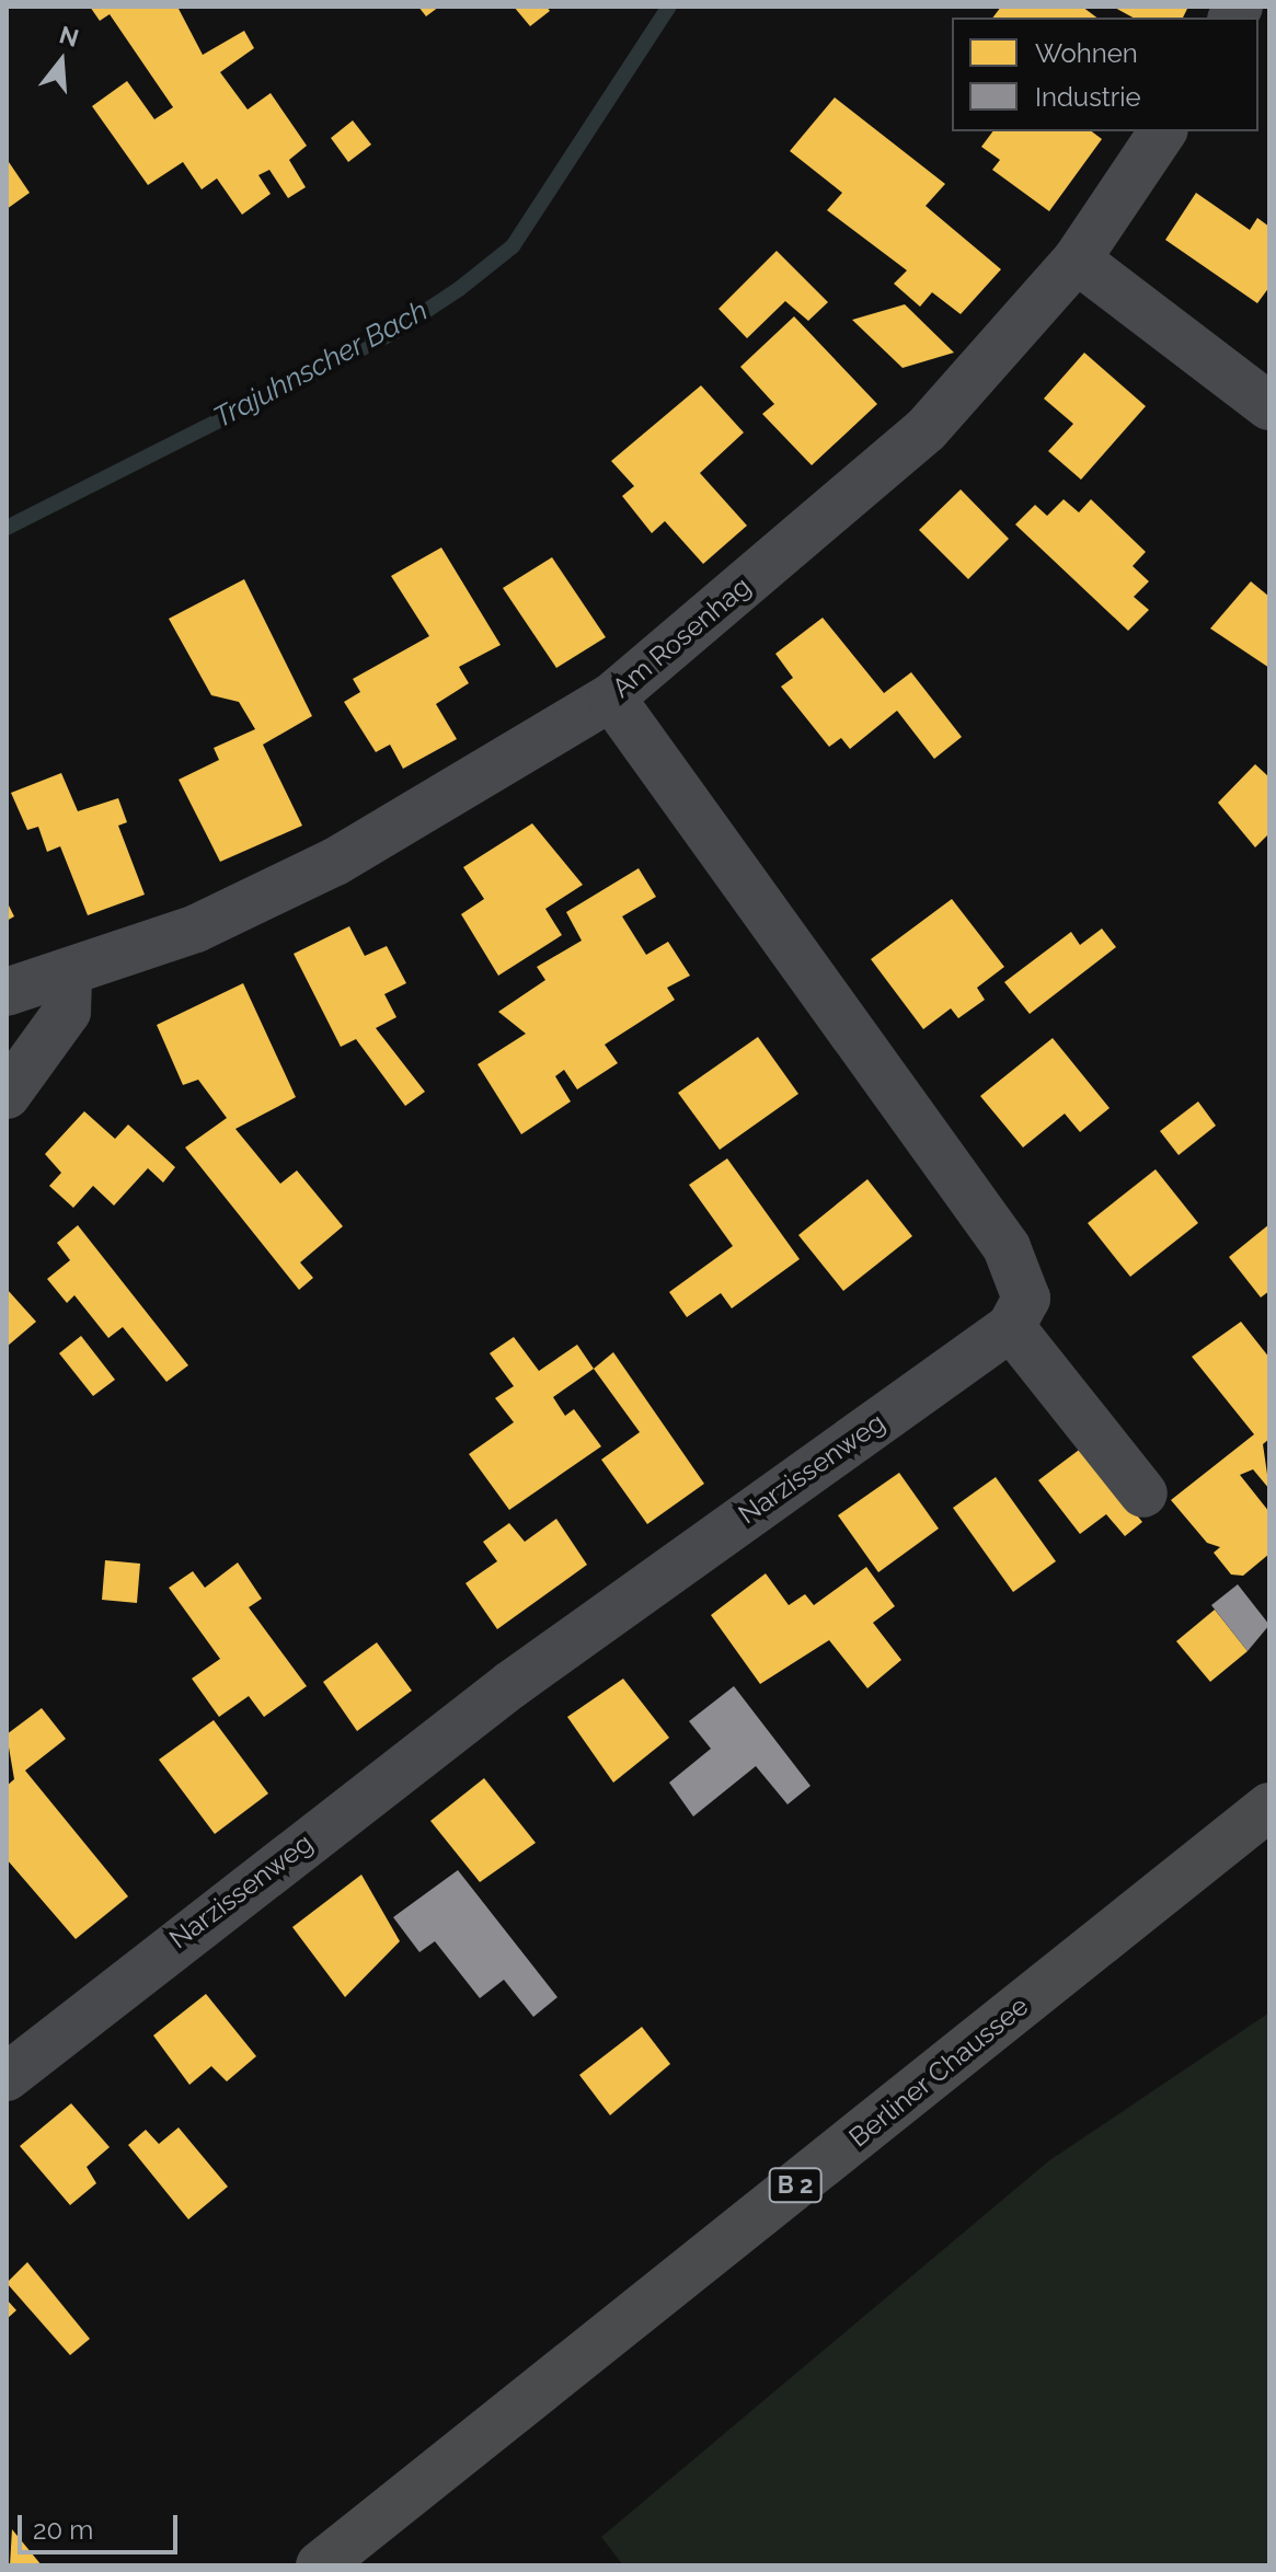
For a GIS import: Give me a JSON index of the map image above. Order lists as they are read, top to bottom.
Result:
{
  "streets": {
    "main road": ["Berliner Chaussee", "B 2"],
    "street": ["Am Rosenhag", "Narzissenweg"]
  },
  "water": ["Trajuhnscher Bach"],
  "legend": ["Wohnen", "Industrie"],
  "scale_bar": "20 m",
  "north": "top"
}
